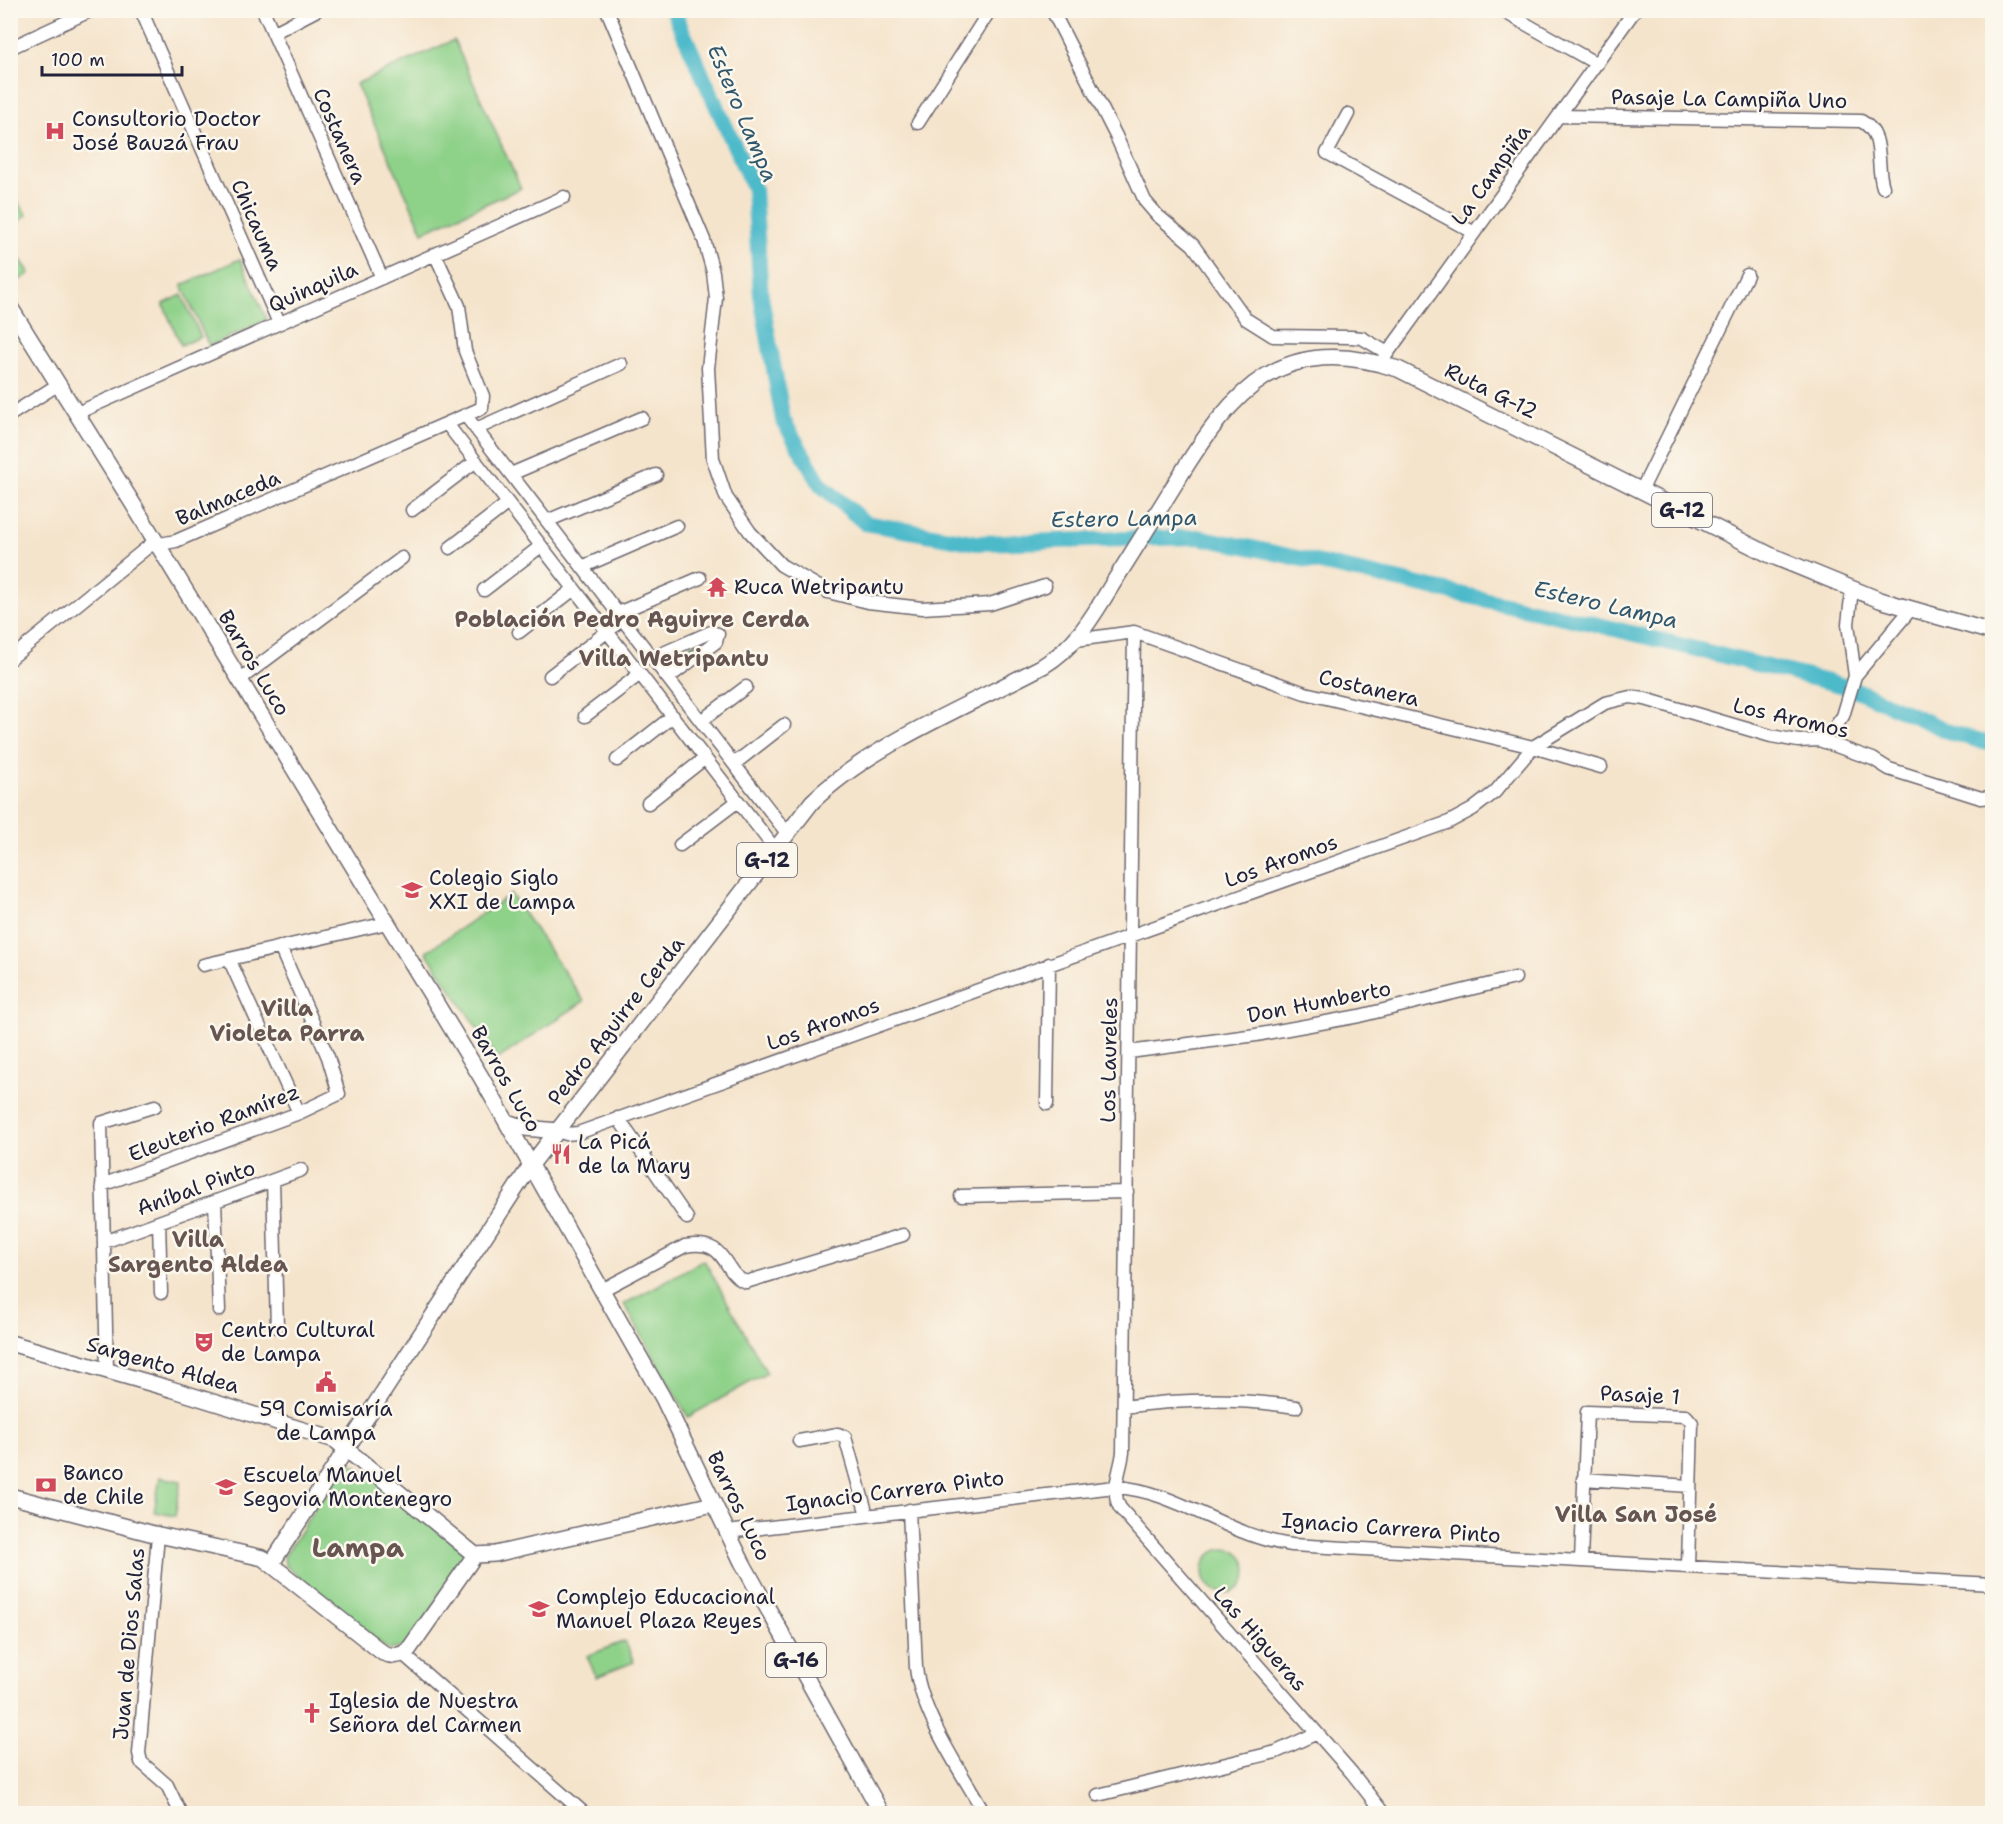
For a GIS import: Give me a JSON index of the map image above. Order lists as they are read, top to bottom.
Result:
{
  "streets": {
    "main road": [
      "Ruta G-12",
      "G-12",
      "Barros Luco",
      "Pedro Aguirre Cerda",
      "Sargento Aldea",
      "G-16"
    ],
    "street": [
      "Pasaje La Campiña Uno",
      "Costanera",
      "La Campiña",
      "Chicauma",
      "Quinquila",
      "Balmaceda",
      "Los Aromos",
      "Don Humberto",
      "Los Laureles",
      "Eleuterio Ramírez",
      "Aníbal Pinto",
      "Pasaje 1",
      "Ignacio Carrera Pinto",
      "Las Higueras",
      "Juan de Dios Salas"
    ]
  },
  "crossings": [
    ["Pasaje La Campiña Uno", "La Campiña"],
    ["Costanera", "Quinquila"],
    ["Costanera", "Los Aromos"],
    ["Costanera", "Los Laureles"],
    ["La Campiña", "Ruta G-12"],
    ["Chicauma", "Quinquila"],
    ["Quinquila", "Balmaceda"],
    ["Quinquila", "Barros Luco"],
    ["Ruta G-12", "Pedro Aguirre Cerda"],
    ["Balmaceda", "Barros Luco"],
    ["Barros Luco", "Pedro Aguirre Cerda"],
    ["Barros Luco", "Ignacio Carrera Pinto"],
    ["Los Aromos", "Pedro Aguirre Cerda"],
    ["Los Aromos", "Los Laureles"],
    ["Don Humberto", "Los Laureles"],
    ["Pedro Aguirre Cerda", "Sargento Aldea"],
    ["Los Laureles", "Ignacio Carrera Pinto"],
    ["Los Laureles", "Las Higueras"],
    ["Ignacio Carrera Pinto", "Las Higueras"]
  ],
  "districts": [
    "Población Pedro Aguirre Cerda",
    "Villa Wetripantu",
    "Villa Violeta Parra",
    "Villa Sargento Aldea",
    "Villa San José",
    "Lampa"
  ],
  "water": ["Estero Lampa"],
  "places": {
    "hospital": ["Consultorio Doctor José Bauzá Frau"],
    "temple": ["Ruca Wetripantu"],
    "school or university": ["Colegio Siglo XXI de Lampa", "Escuela Manuel Segovia Montenegro", "Complejo Educacional Manuel Plaza Reyes"],
    "restaurant": ["La Picá de la Mary"],
    "theatre": ["Centro Cultural de Lampa"],
    "public building": ["59 Comisaría de Lampa"],
    "bank": ["Banco de Chile"],
    "church": ["Iglesia de Nuestra Señora del Carmen"]
  },
  "scale_bar": "100 m"
}
